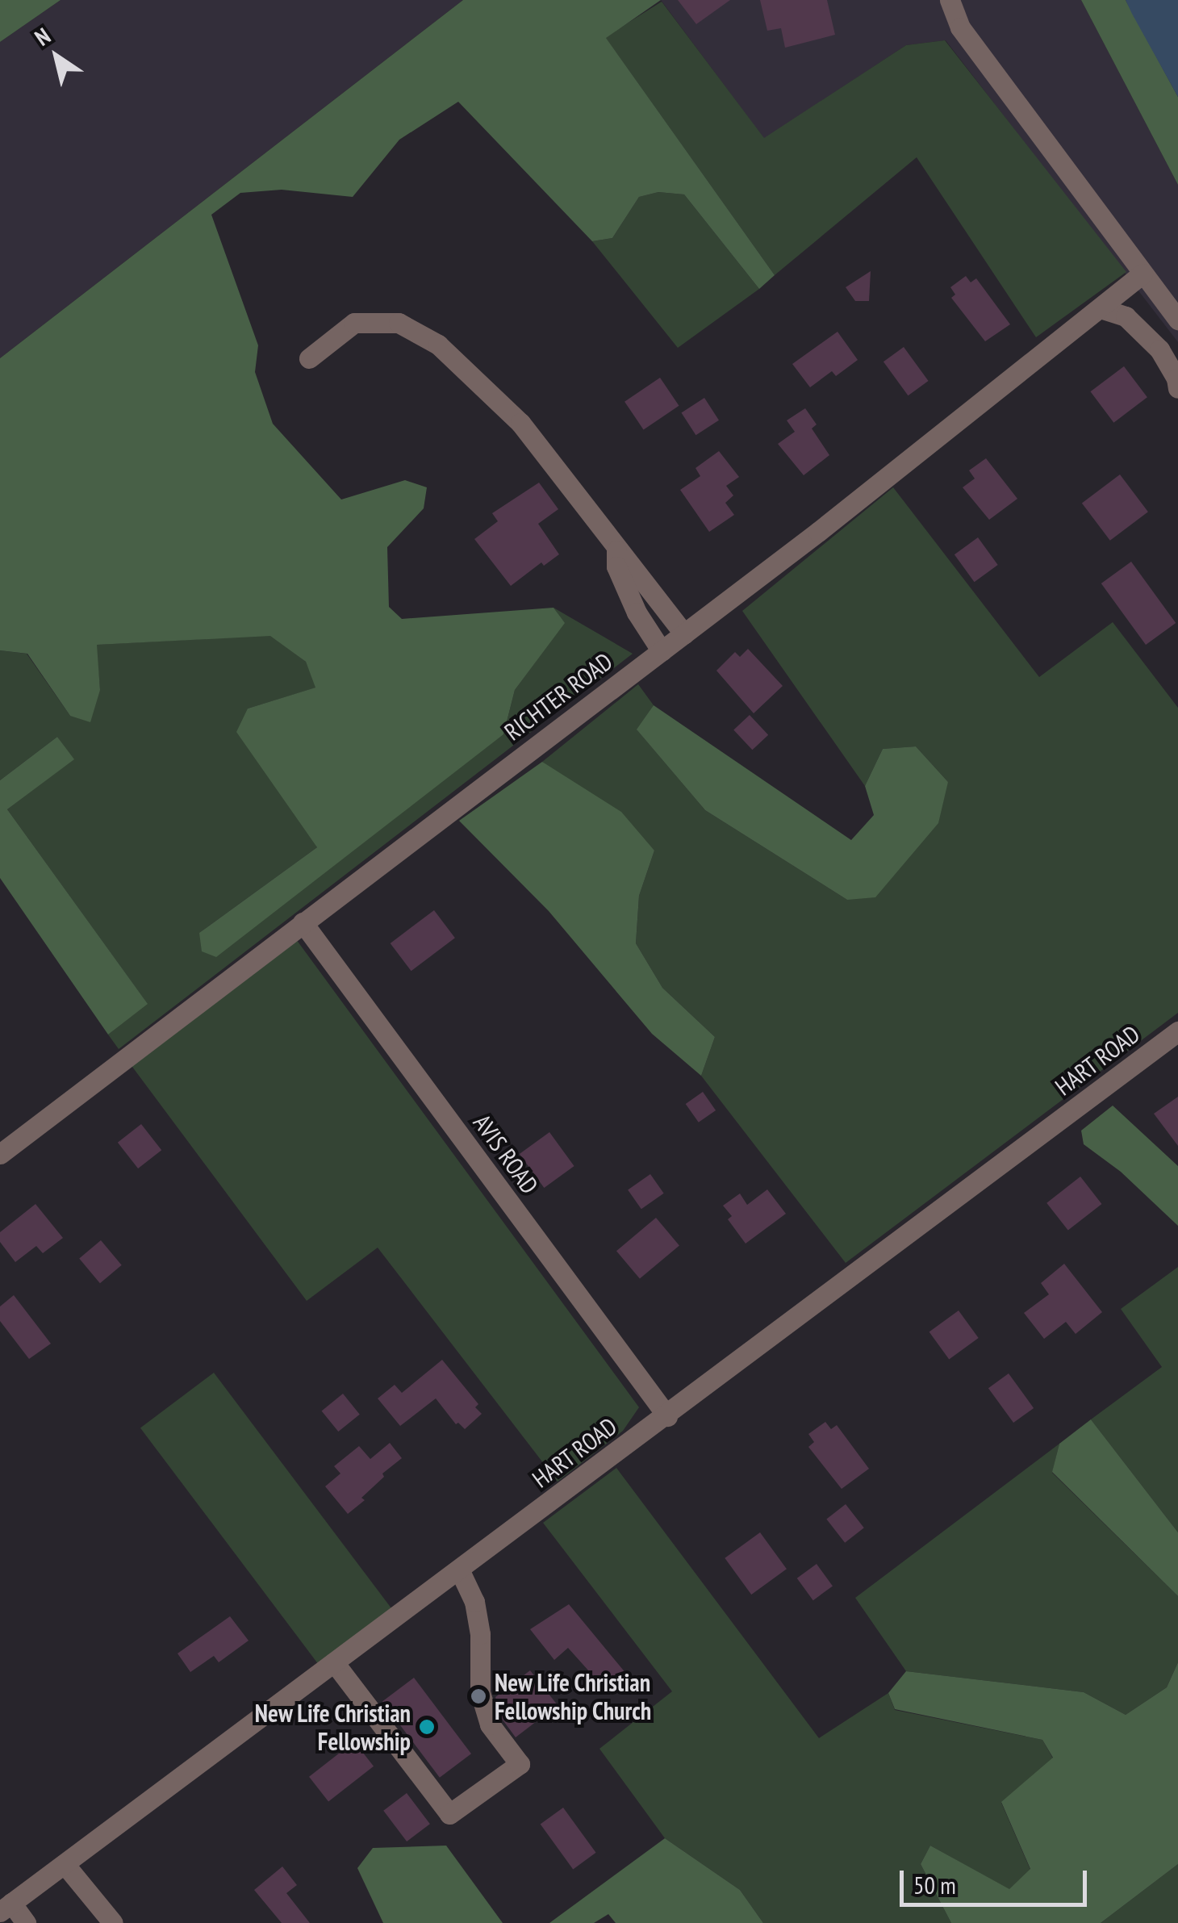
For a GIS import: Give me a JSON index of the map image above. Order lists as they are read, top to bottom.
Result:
{
  "streets": {
    "street": ["RICHTER ROAD", "HART ROAD", "AVIS ROAD"]
  },
  "crossings": [
    ["RICHTER ROAD", "AVIS ROAD"],
    ["HART ROAD", "AVIS ROAD"]
  ],
  "places": ["New Life Christian Fellowship Church", "New Life Christian Fellowship"],
  "scale_bar": "50 m",
  "north": "top left"
}
